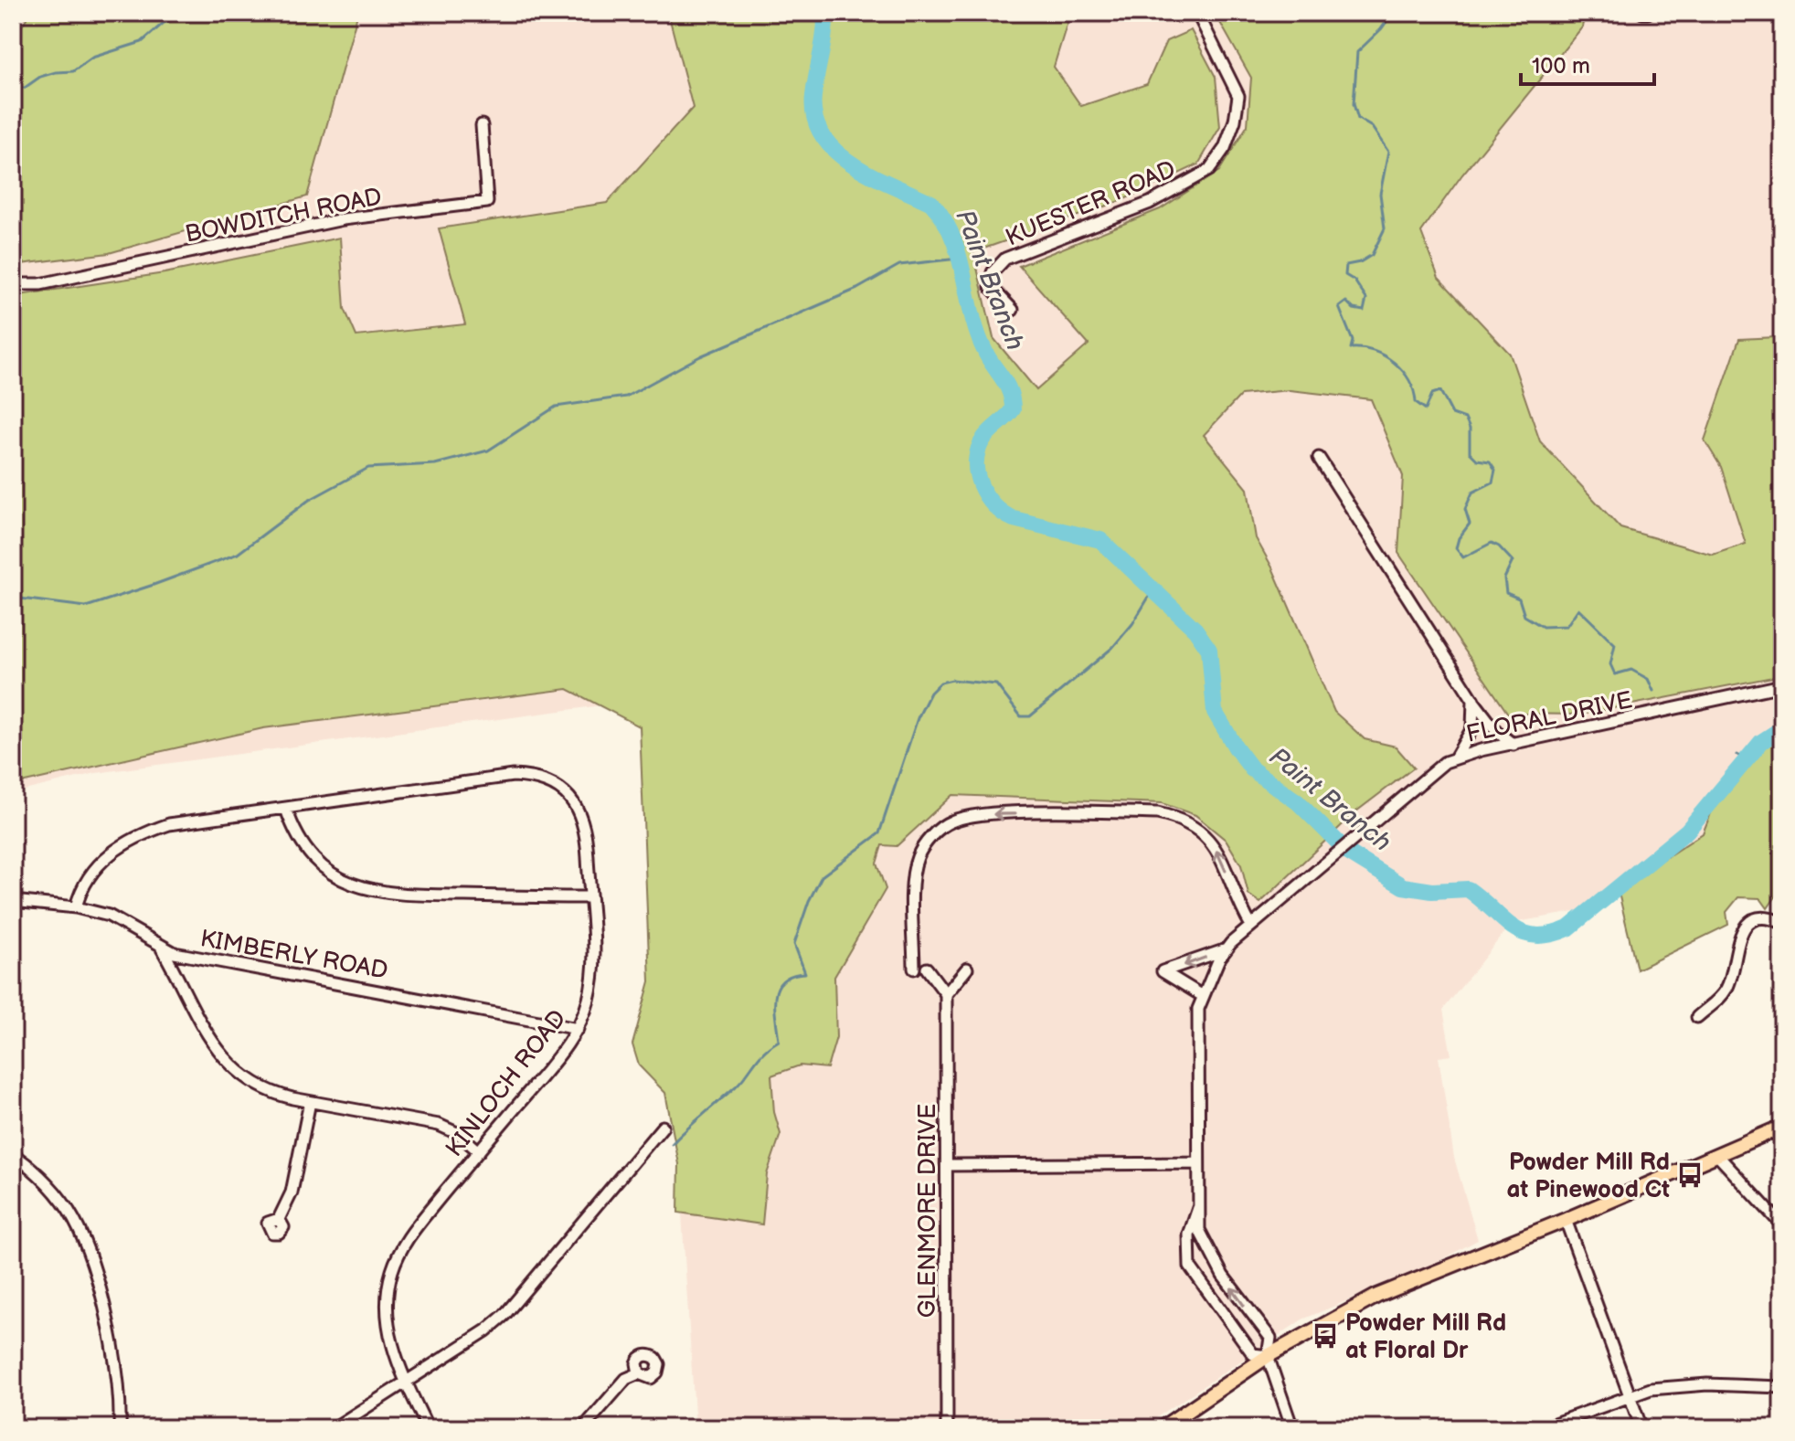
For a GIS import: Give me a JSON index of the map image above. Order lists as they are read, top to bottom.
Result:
{
  "streets": {
    "street": [
      "KUESTER ROAD",
      "BOWDITCH ROAD",
      "FLORAL DRIVE",
      "KIMBERLY ROAD",
      "KINLOCH ROAD",
      "GLENMORE DRIVE"
    ]
  },
  "crossings": [
    ["KIMBERLY ROAD", "KINLOCH ROAD"]
  ],
  "water": ["Paint Branch"],
  "places": {
    "bus stop": ["Powder Mill Rd at Pinewood Ct", "Powder Mill Rd at Floral Dr"]
  },
  "scale_bar": "100 m"
}
